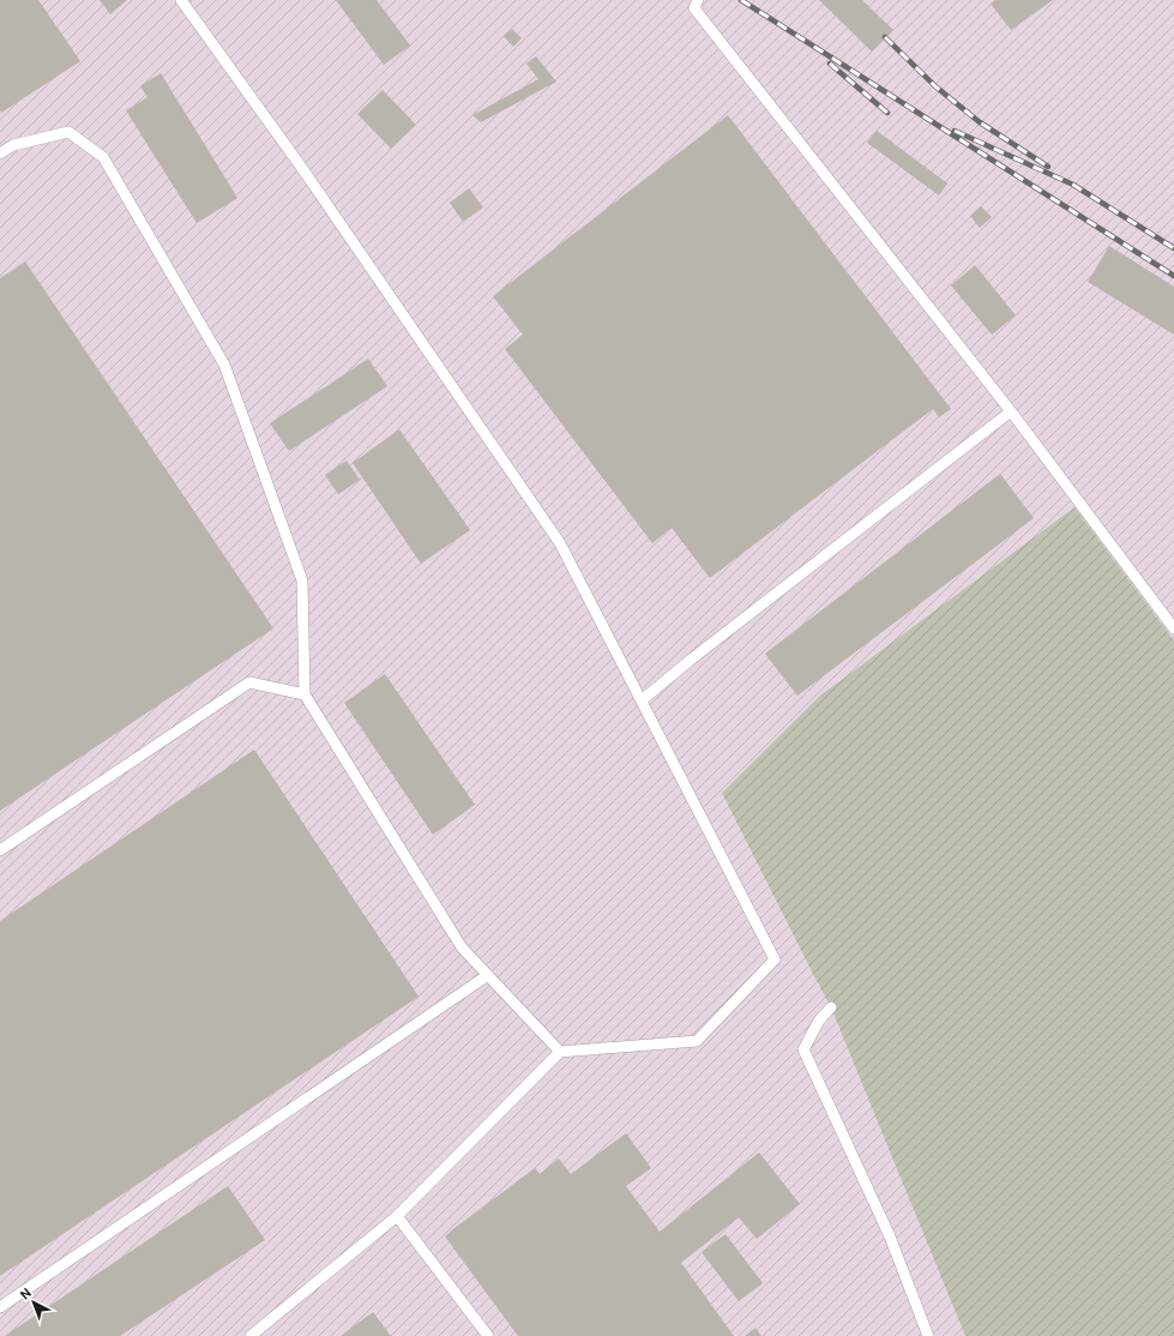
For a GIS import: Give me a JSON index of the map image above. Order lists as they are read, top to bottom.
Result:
{
  "north": "top left"
}
